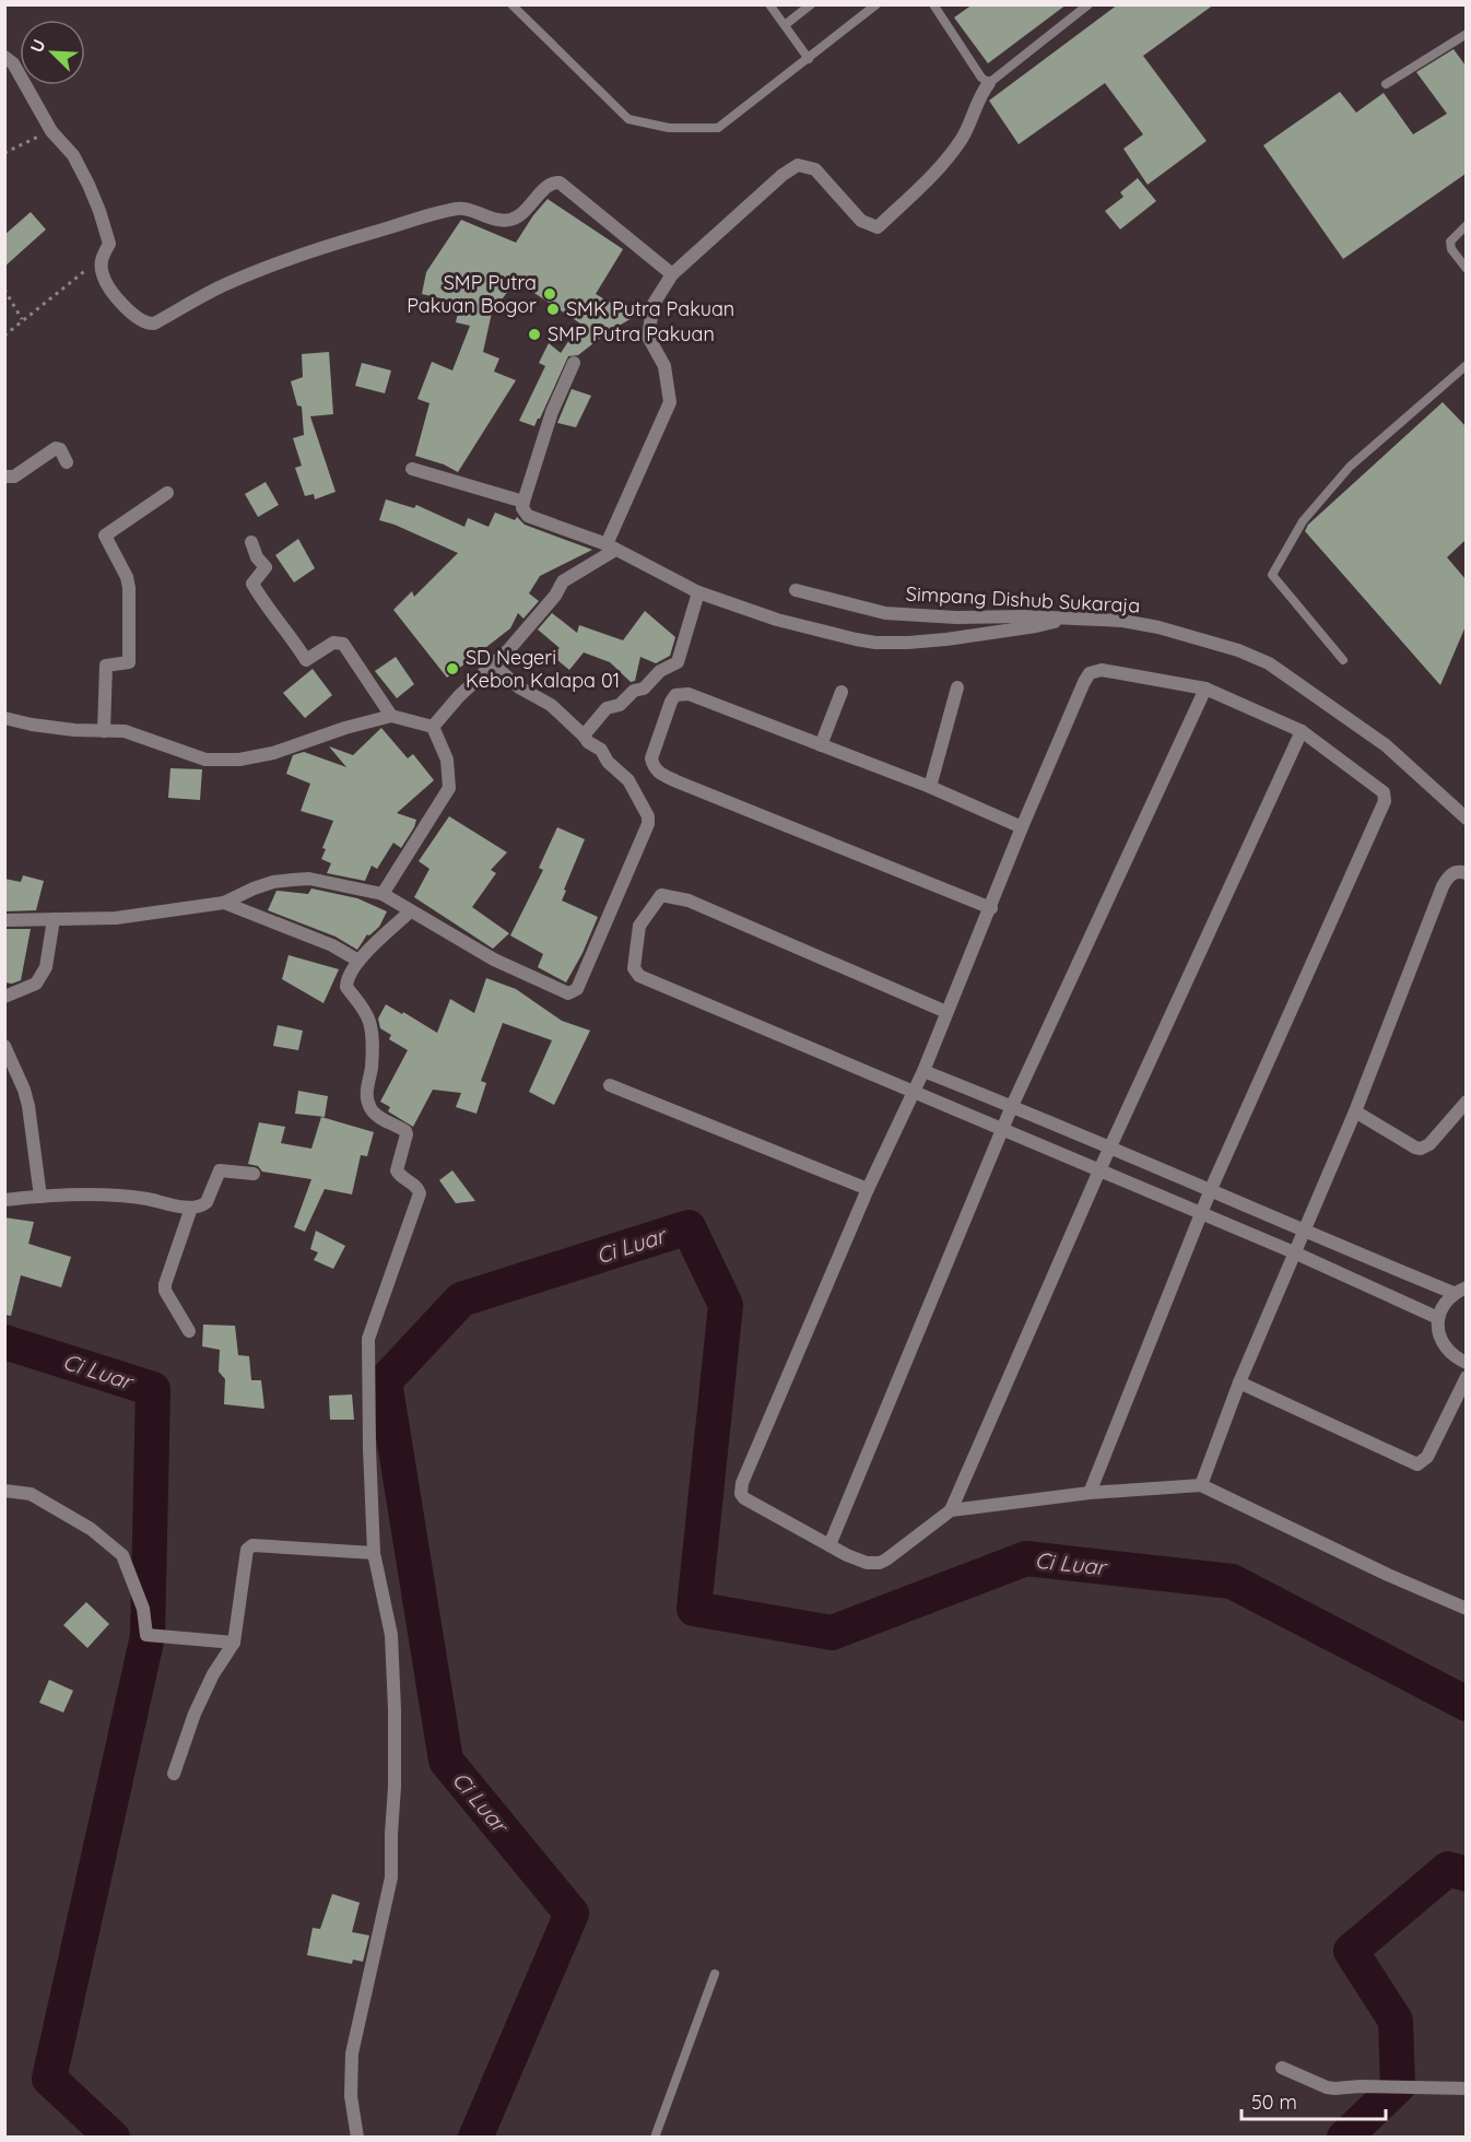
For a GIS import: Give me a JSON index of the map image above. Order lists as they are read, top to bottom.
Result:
{
  "streets": {
    "street": ["Simpang Dishub Sukaraja"]
  },
  "water": ["Ci Luar"],
  "places": [
    "SMP Putra Pakuan Bogor",
    "SMK Putra Pakuan",
    "SMP Putra Pakuan",
    "SD Negeri Kebon Kalapa 01"
  ],
  "scale_bar": "50 m",
  "north": "top left"
}
